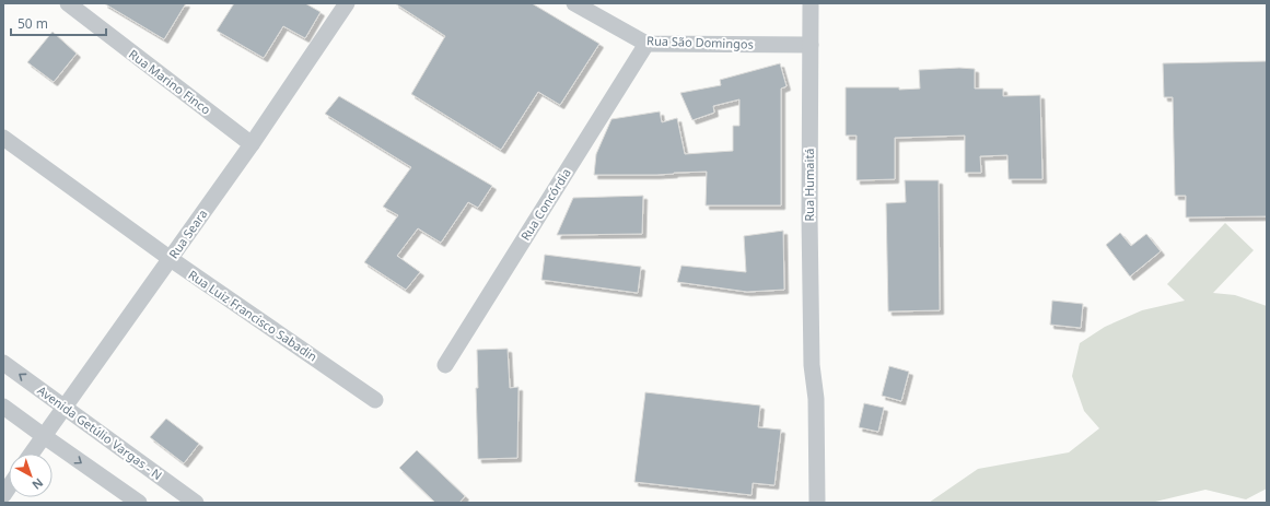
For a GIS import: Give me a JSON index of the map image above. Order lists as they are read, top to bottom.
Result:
{
  "streets": {
    "street": [
      "Rua São Domingos",
      "Rua Marino Finco",
      "Rua Humaitá",
      "Rua Concórdia",
      "Rua Seara",
      "Rua Luiz Francisco Sabadin",
      "Avenida Getúlio Vargas - N"
    ]
  },
  "crossings": [
    ["Rua São Domingos", "Rua Humaitá"],
    ["Rua São Domingos", "Rua Concórdia"],
    ["Rua Marino Finco", "Rua Seara"],
    ["Rua Seara", "Rua Luiz Francisco Sabadin"],
    ["Rua Seara", "Avenida Getúlio Vargas - N"]
  ],
  "scale_bar": "50 m",
  "north": "bottom right"
}
